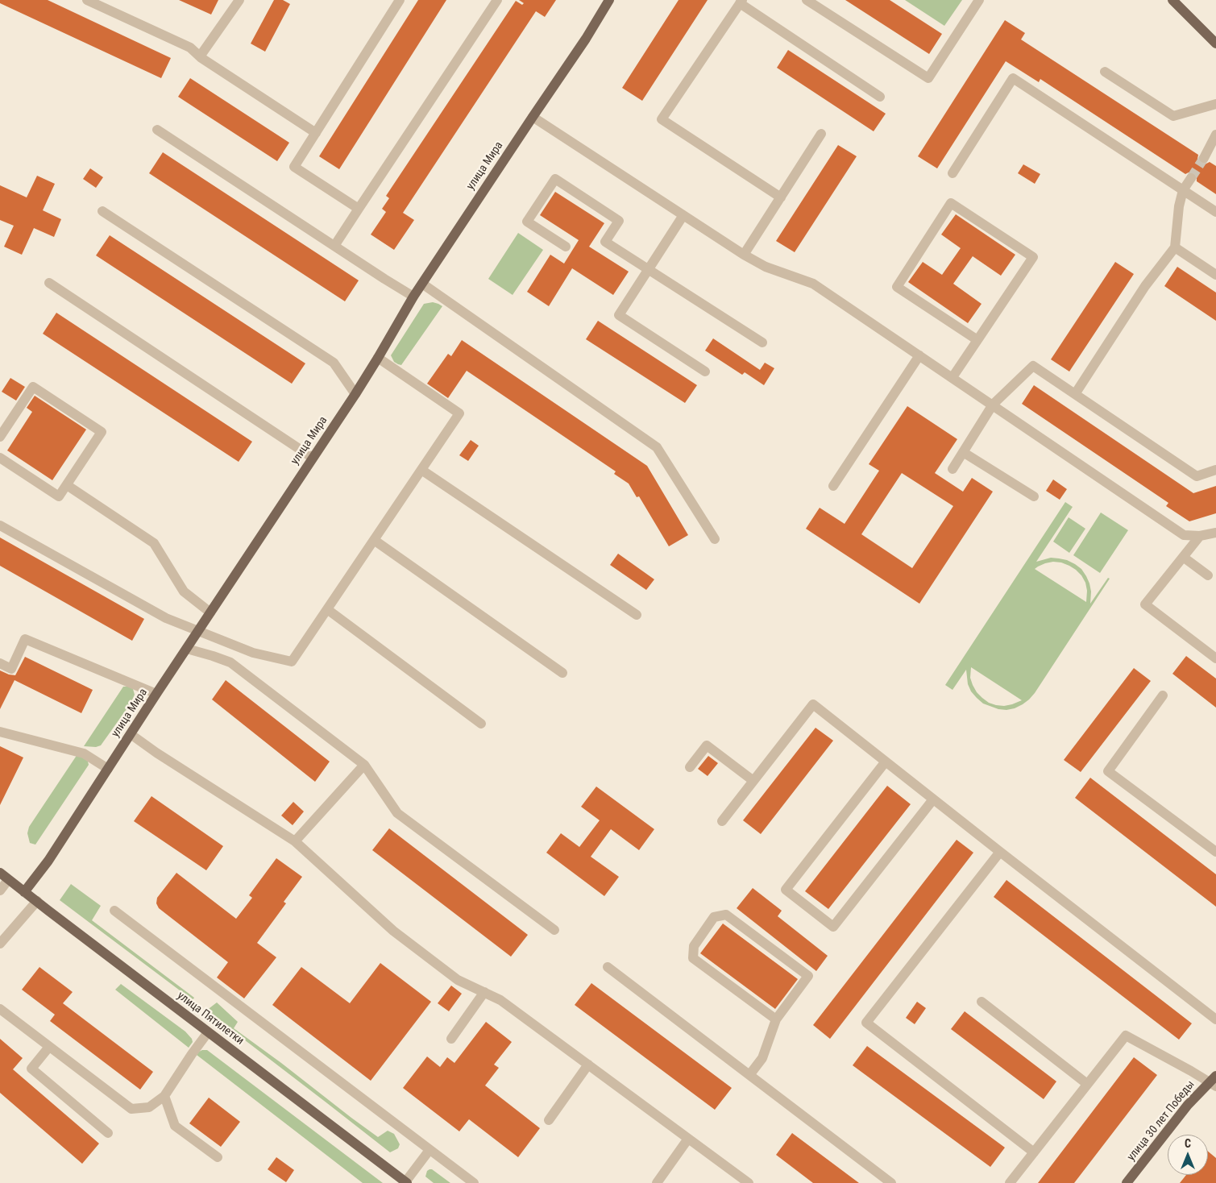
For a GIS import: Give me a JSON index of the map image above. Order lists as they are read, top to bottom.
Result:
{
  "streets": {
    "main road": ["улица Мира", "улица Пятилетки", "улица 30 лет Победы"]
  },
  "crossings": [
    ["улица Мира", "улица Пятилетки"]
  ],
  "north": "top"
}
